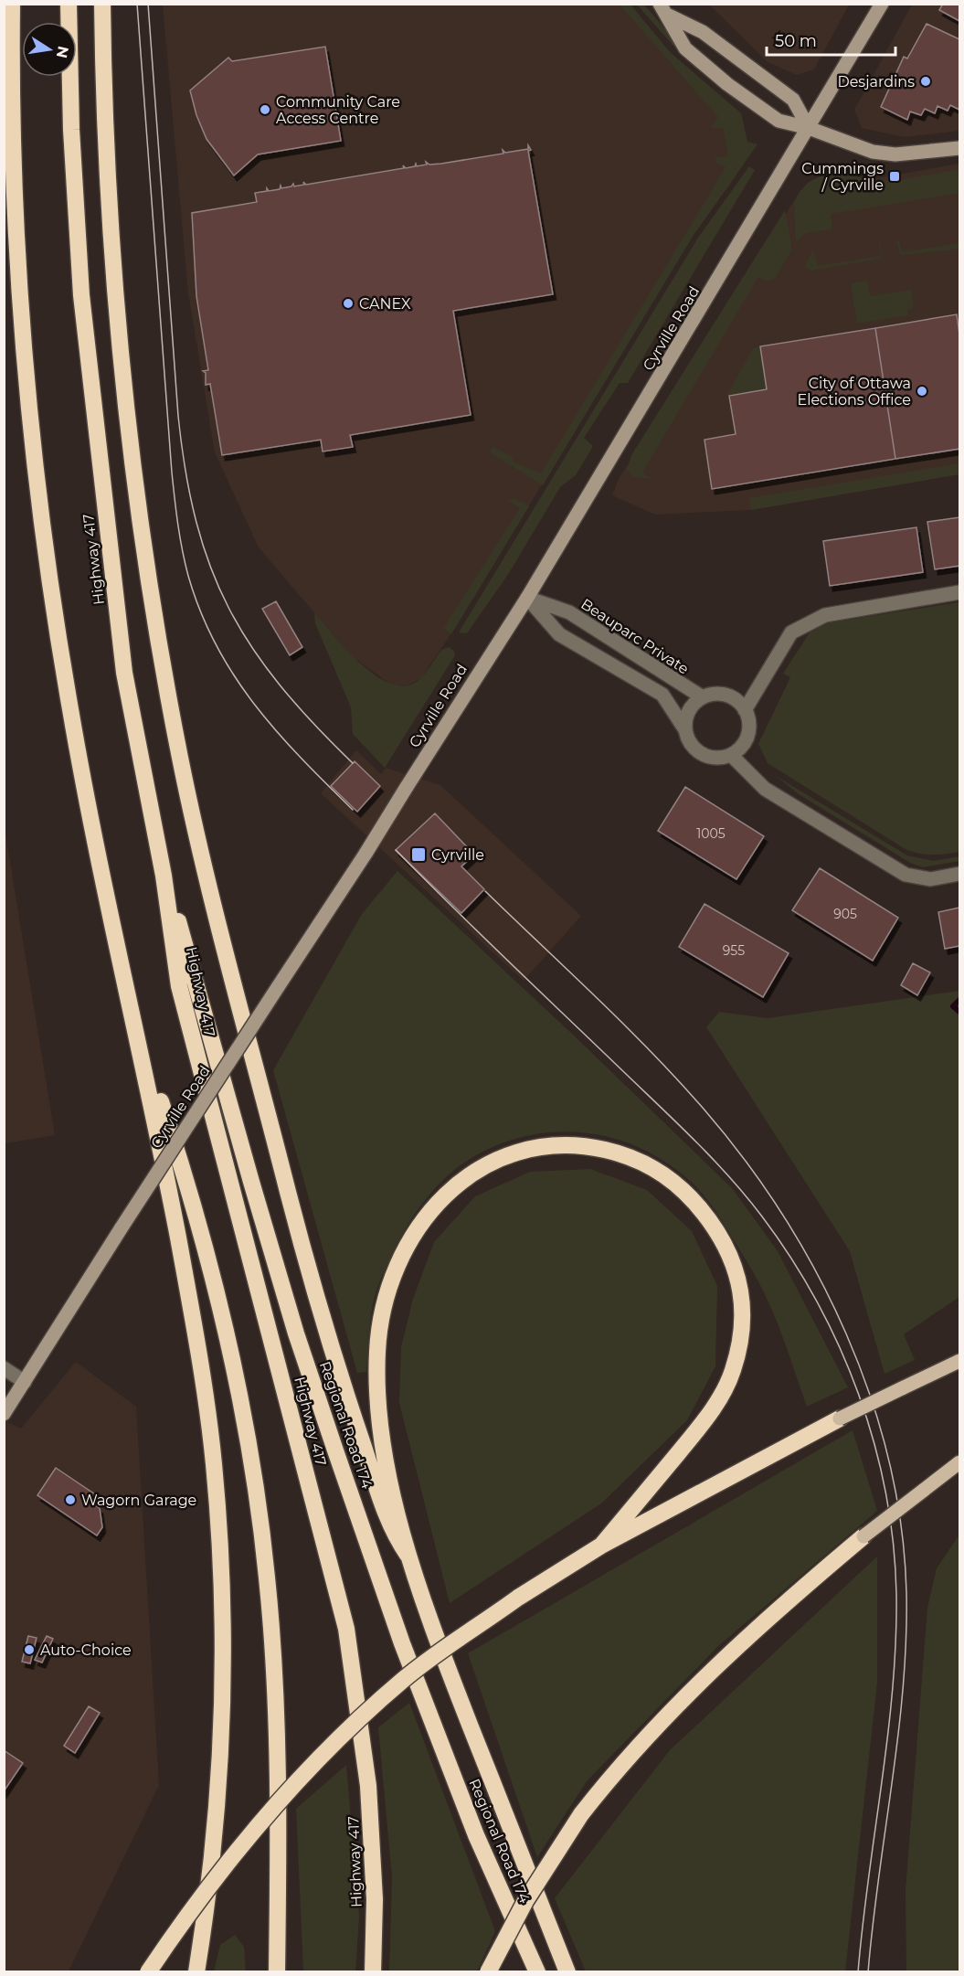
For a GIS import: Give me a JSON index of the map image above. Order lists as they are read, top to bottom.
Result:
{
  "streets": {
    "highway": ["Highway 417", "Regional Road 174"],
    "main road": ["Cyrville Road"],
    "street": ["Beauparc Private"]
  },
  "crossings": [
    ["Cyrville Road", "Beauparc Private"],
    ["Highway 417", "Regional Road 174"]
  ],
  "places": {
    "other": [
      "Desjardins",
      "Community Care Access Centre",
      "CANEX",
      "City of Ottawa Elections Office",
      "Wagorn Garage",
      "Auto-Choice"
    ],
    "transit": ["Cummings / Cyrville", "Cyrville"]
  },
  "house_numbers": ["1005", "905", "955"],
  "scale_bar": "50 m",
  "north": "right"
}
